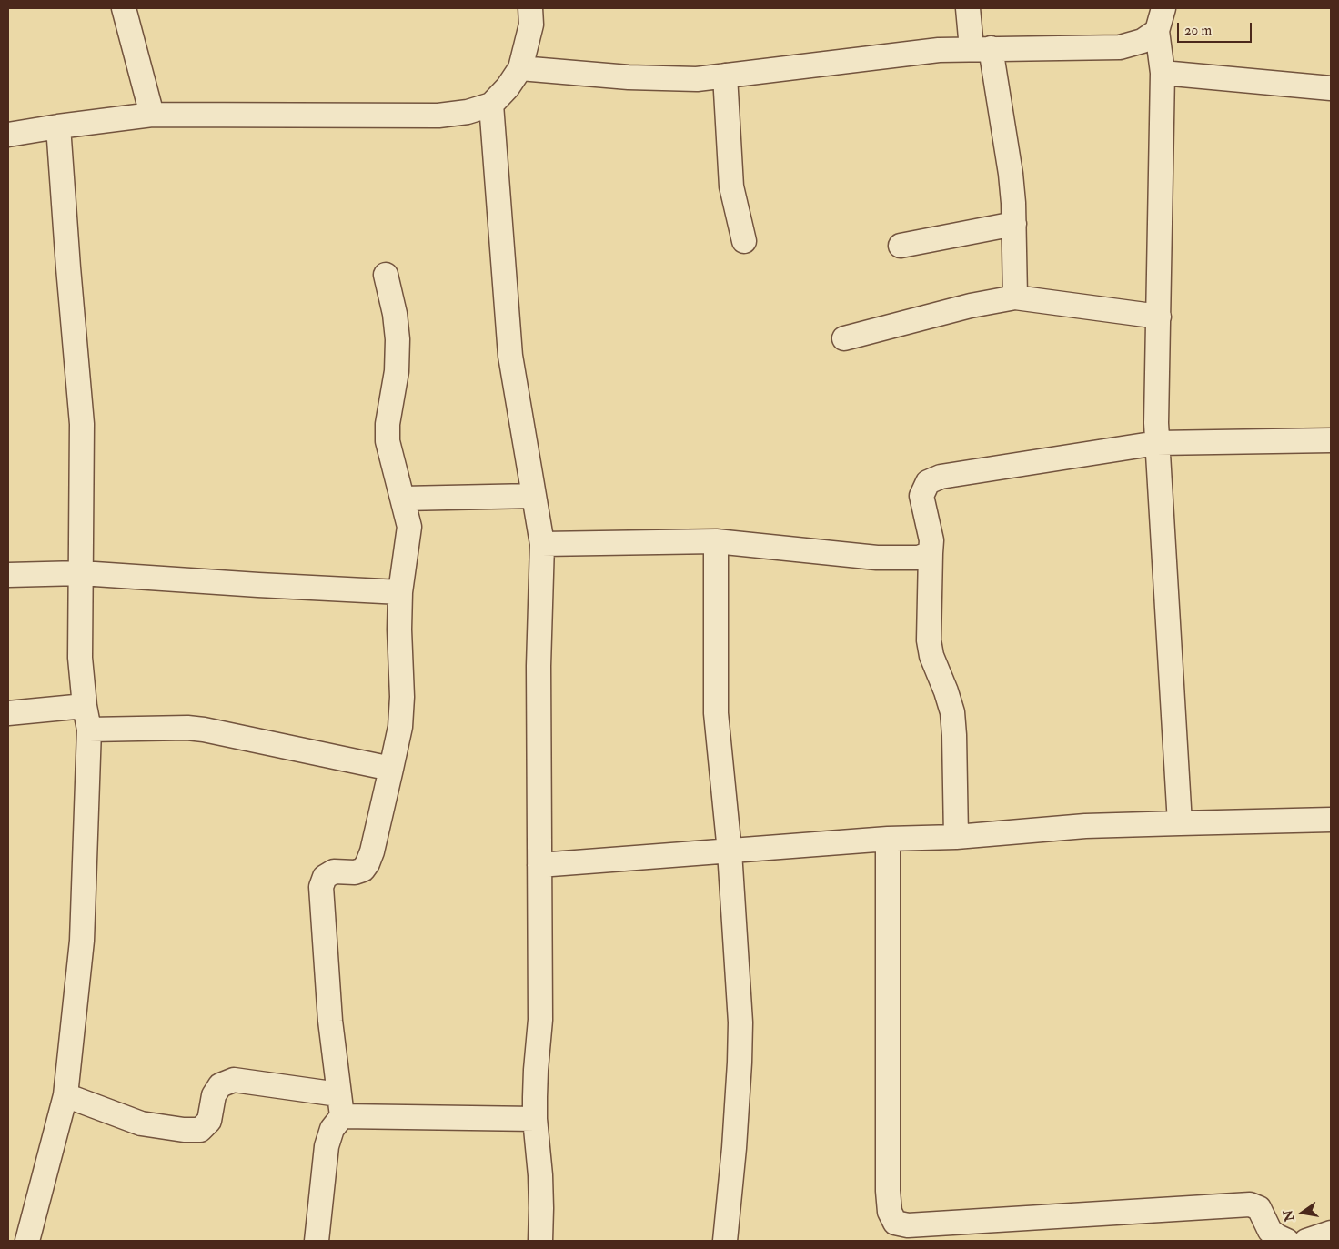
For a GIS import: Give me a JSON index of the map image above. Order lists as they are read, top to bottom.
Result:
{
  "scale_bar": "20 m",
  "north": "left"
}
